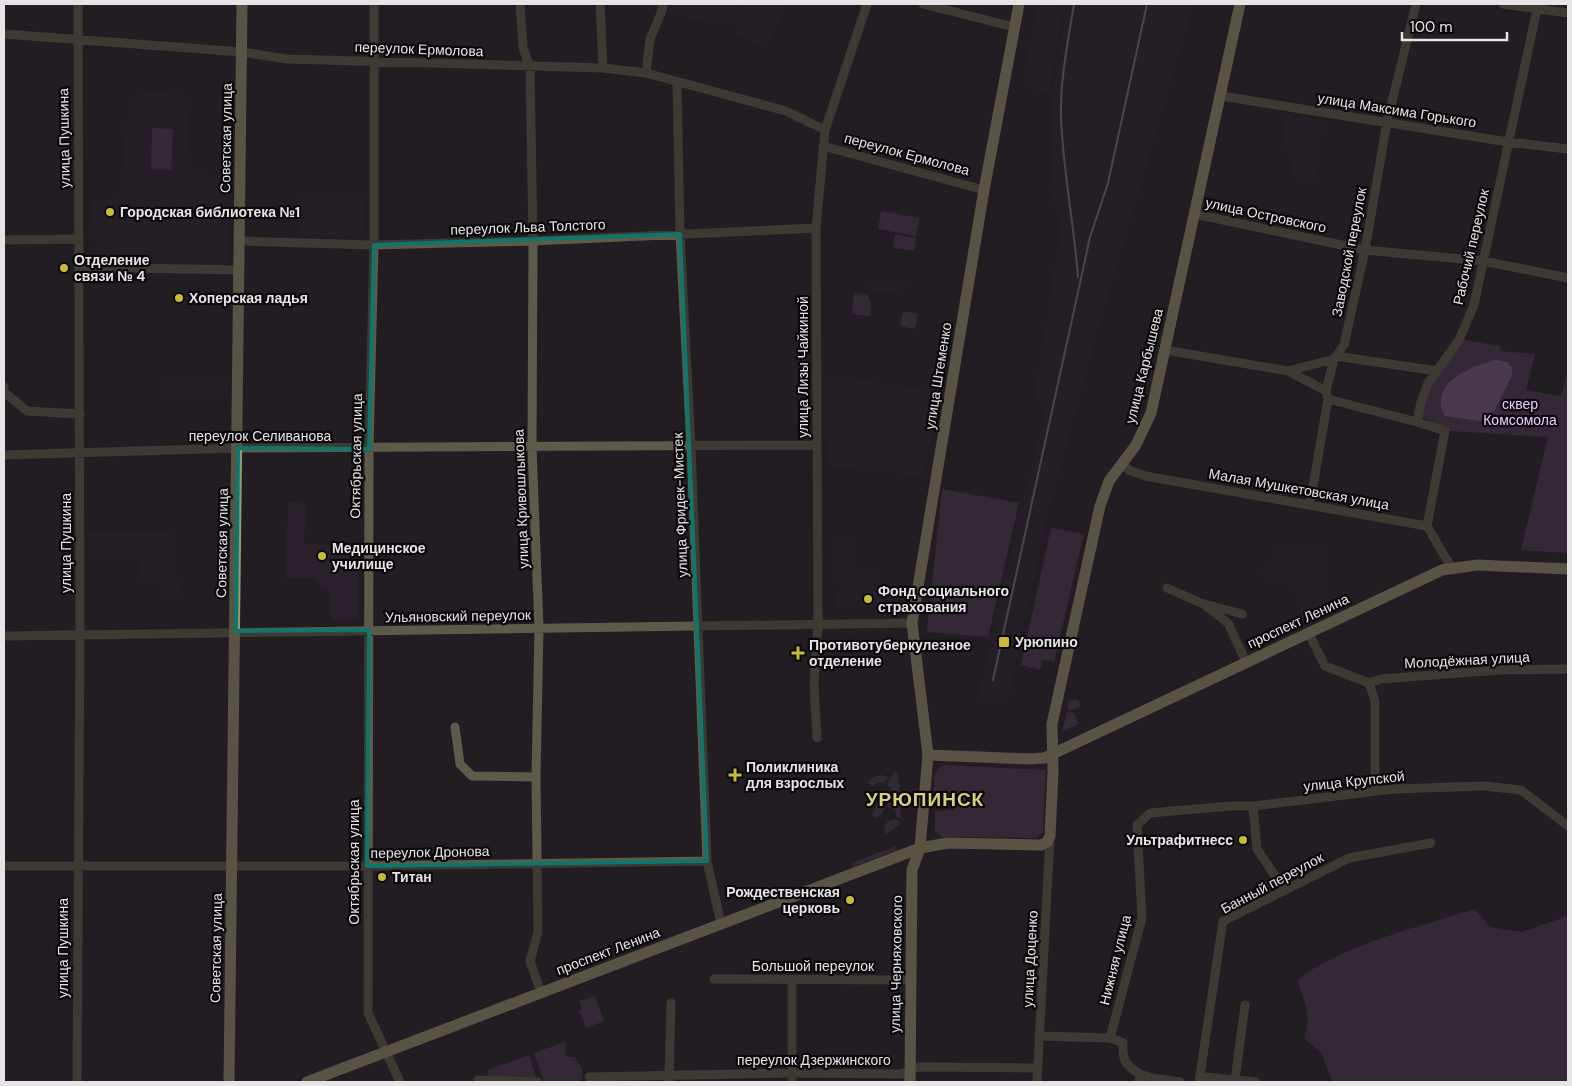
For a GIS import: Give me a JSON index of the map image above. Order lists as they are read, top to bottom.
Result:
{
  "streets": {
    "main road": [
      "Советская улица",
      "улица Карбышева",
      "улица Штеменко",
      "проспект Ленина",
      "улица Черняховского"
    ],
    "street": [
      "переулок Ермолова",
      "улица Максима Горького",
      "улица Пушкина",
      "улица Островского",
      "переулок Льва Толстого",
      "Рабочий переулок",
      "Заводской переулок",
      "улица Лизы Чайкиной",
      "переулок Селиванова",
      "Октябрьская улица",
      "Малая Мушкетовская улица",
      "улица Кривошлыкова",
      "улица Фридек-Мистек",
      "Ульяновский переулок",
      "Молодёжная улица",
      "улица Крупской",
      "переулок Дронова",
      "Банный переулок",
      "улица Доценко",
      "Нижняя улица",
      "Большой переулок",
      "переулок Дзержинского"
    ]
  },
  "crossings": [
    ["переулок Ермолова", "улица Пушкина"],
    ["переулок Ермолова", "Советская улица"],
    ["переулок Ермолова", "улица Лизы Чайкиной"],
    ["переулок Ермолова", "улица Штеменко"],
    ["переулок Ермолова", "Октябрьская улица"],
    ["переулок Ермолова", "улица Кривошлыкова"],
    ["переулок Ермолова", "улица Фридек-Мистек"],
    ["улица Максима Горького", "Рабочий переулок"],
    ["улица Максима Горького", "Заводской переулок"],
    ["улица Максима Горького", "улица Карбышева"],
    ["улица Пушкина", "переулок Селиванова"],
    ["улица Пушкина", "Ульяновский переулок"],
    ["улица Пушкина", "переулок Дронова"],
    ["Советская улица", "переулок Льва Толстого"],
    ["Советская улица", "переулок Селиванова"],
    ["Советская улица", "Ульяновский переулок"],
    ["Советская улица", "переулок Дронова"],
    ["улица Островского", "Рабочий переулок"],
    ["улица Островского", "Заводской переулок"],
    ["улица Островского", "улица Карбышева"],
    ["переулок Льва Толстого", "улица Лизы Чайкиной"],
    ["переулок Льва Толстого", "Октябрьская улица"],
    ["переулок Льва Толстого", "улица Кривошлыкова"],
    ["переулок Льва Толстого", "улица Фридек-Мистек"],
    ["Заводской переулок", "Малая Мушкетовская улица"],
    ["улица Карбышева", "Малая Мушкетовская улица"],
    ["улица Карбышева", "проспект Ленина"],
    ["улица Карбышева", "улица Доценко"],
    ["улица Лизы Чайкиной", "переулок Селиванова"],
    ["улица Лизы Чайкиной", "Ульяновский переулок"],
    ["улица Штеменко", "Ульяновский переулок"],
    ["улица Штеменко", "проспект Ленина"],
    ["улица Штеменко", "улица Черняховского"],
    ["переулок Селиванова", "Октябрьская улица"],
    ["переулок Селиванова", "улица Кривошлыкова"],
    ["переулок Селиванова", "улица Фридек-Мистек"],
    ["Октябрьская улица", "Ульяновский переулок"],
    ["Октябрьская улица", "проспект Ленина"],
    ["Октябрьская улица", "переулок Дронова"],
    ["улица Кривошлыкова", "Ульяновский переулок"],
    ["улица Кривошлыкова", "проспект Ленина"],
    ["улица Кривошлыкова", "переулок Дронова"],
    ["улица Фридек-Мистек", "Ульяновский переулок"],
    ["улица Фридек-Мистек", "проспект Ленина"],
    ["улица Фридек-Мистек", "переулок Дронова"],
    ["проспект Ленина", "улица Доценко"],
    ["проспект Ленина", "улица Черняховского"],
    ["улица Крупской", "Нижняя улица"],
    ["улица Доценко", "переулок Дзержинского"],
    ["улица Черняховского", "Большой переулок"],
    ["улица Черняховского", "переулок Дзержинского"]
  ],
  "districts": ["УРЮПИНСК"],
  "parks": ["сквер Комсомола"],
  "places": {
    "other": [
      "Городская библиотека №1",
      "Отделение связи № 4",
      "Хоперская ладья",
      "Медицинское училище",
      "Фонд социального страхования",
      "Ультрафитнесс",
      "Титан",
      "Рождественская церковь"
    ],
    "transit": ["Урюпино"],
    "health": ["Противотуберкулезное отделение", "Поликлиника для взрослых"]
  },
  "scale_bar": "100 m"
}
